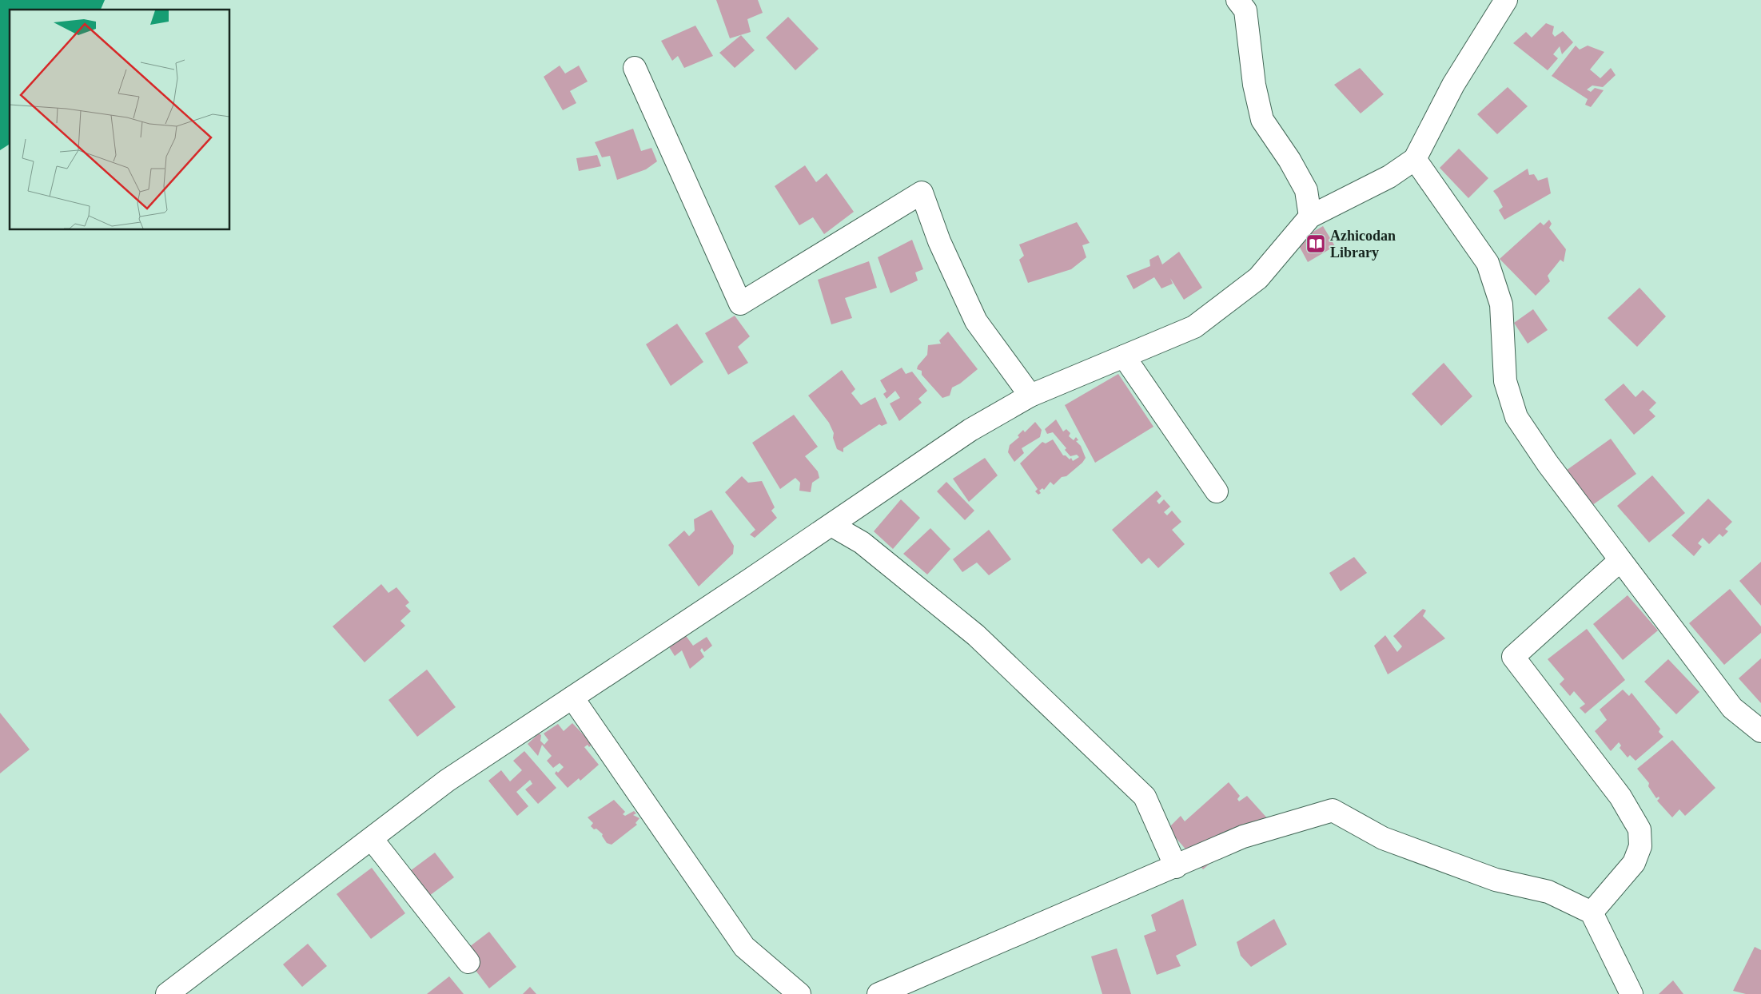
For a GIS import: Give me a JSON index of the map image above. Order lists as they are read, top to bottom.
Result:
{
  "places": {
    "library": ["Azhicodan Library"]
  }
}
